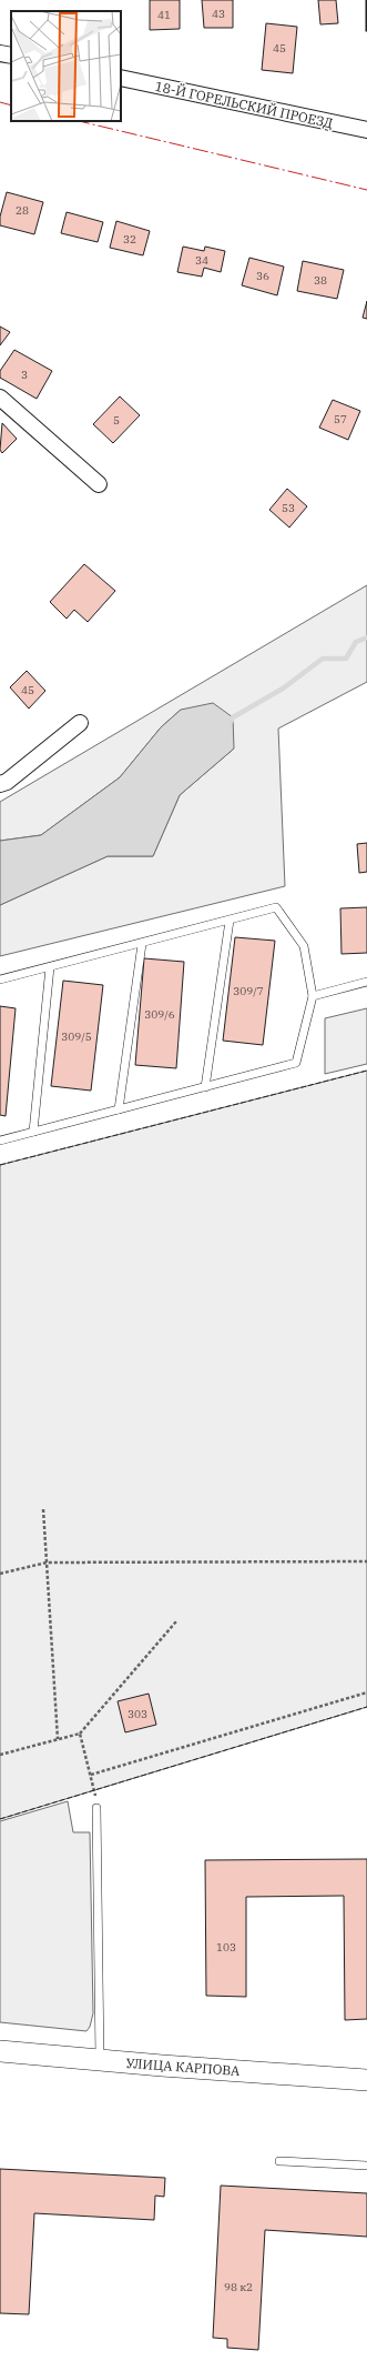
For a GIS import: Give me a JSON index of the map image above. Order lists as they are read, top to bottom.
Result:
{
  "streets": {
    "main road": ["УЛИЦА КАРПОВА"],
    "street": ["18-Й ГОРЕЛЬСКИЙ ПРОЕЗД"]
  },
  "house_numbers": [
    "43",
    "41",
    "45",
    "28",
    "32",
    "34",
    "36",
    "38",
    "3",
    "57",
    "5",
    "53",
    "45",
    "309/7",
    "309/6",
    "309/5",
    "303",
    "103",
    "98 к2"
  ]
}
